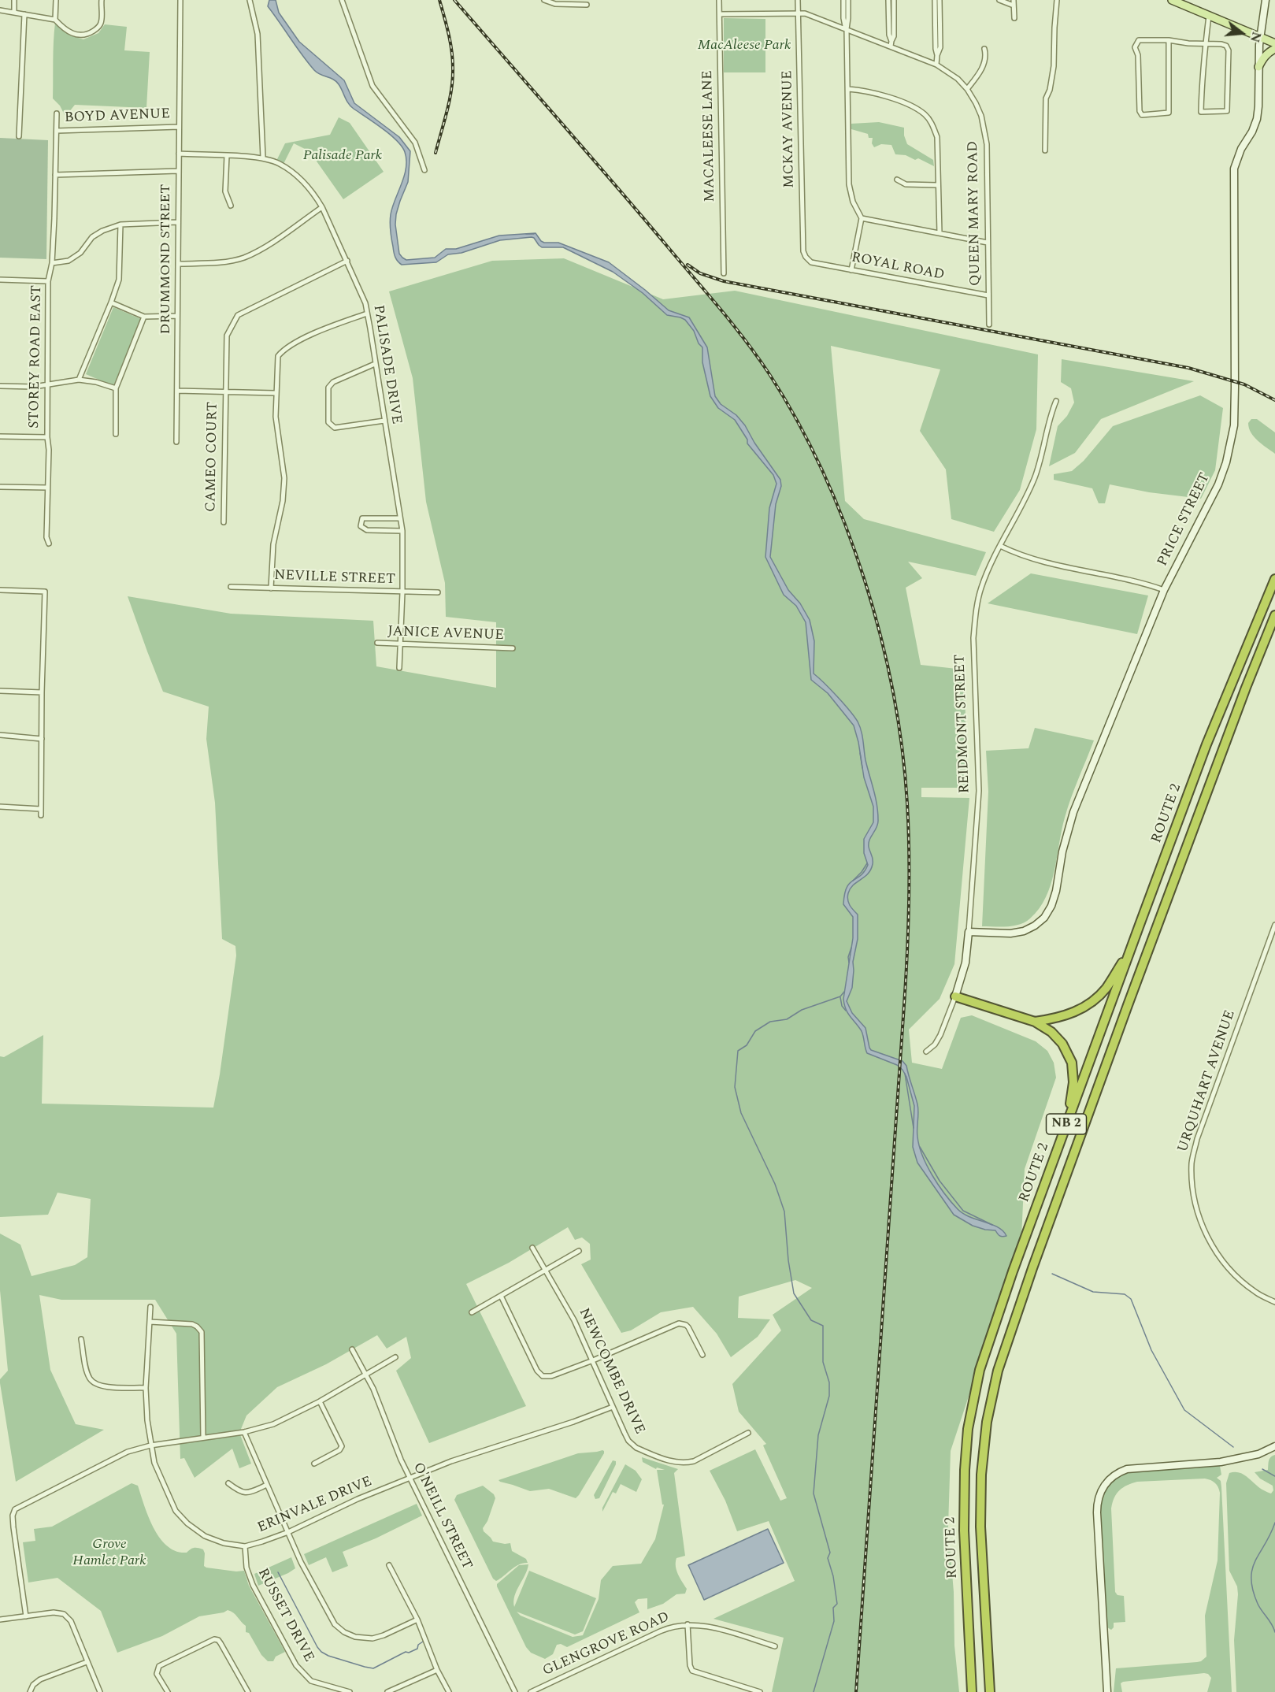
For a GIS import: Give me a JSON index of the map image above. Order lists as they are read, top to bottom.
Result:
{
  "streets": {
    "highway": ["ROUTE 2", "NB 2"],
    "street": [
      "BOYD AVENUE",
      "MCKAY AVENUE",
      "MACALEESE LANE",
      "QUEEN MARY ROAD",
      "DRUMMOND STREET",
      "ROYAL ROAD",
      "STOREY ROAD EAST",
      "PALISADE DRIVE",
      "CAMEO COURT",
      "PRICE STREET",
      "NEVILLE STREET",
      "JANICE AVENUE",
      "REIDMONT STREET",
      "URQUHART AVENUE",
      "NEWCOMBE DRIVE",
      "ERINVALE DRIVE",
      "O'NEILL STREET",
      "RUSSET DRIVE",
      "GLENGROVE ROAD"
    ]
  },
  "crossings": [
    ["BOYD AVENUE", "DRUMMOND STREET"],
    ["BOYD AVENUE", "STOREY ROAD EAST"],
    ["MCKAY AVENUE", "QUEEN MARY ROAD"],
    ["MCKAY AVENUE", "ROYAL ROAD"],
    ["MACALEESE LANE", "QUEEN MARY ROAD"],
    ["QUEEN MARY ROAD", "ROYAL ROAD"],
    ["DRUMMOND STREET", "PALISADE DRIVE"],
    ["PALISADE DRIVE", "CAMEO COURT"],
    ["PALISADE DRIVE", "NEVILLE STREET"],
    ["PALISADE DRIVE", "JANICE AVENUE"],
    ["PRICE STREET", "REIDMONT STREET"],
    ["NEWCOMBE DRIVE", "ERINVALE DRIVE"],
    ["ERINVALE DRIVE", "O'NEILL STREET"],
    ["ERINVALE DRIVE", "RUSSET DRIVE"]
  ],
  "parks": ["MacAleese Park", "Palisade Park", "Grove Hamlet Park"],
  "north": "right"
}
